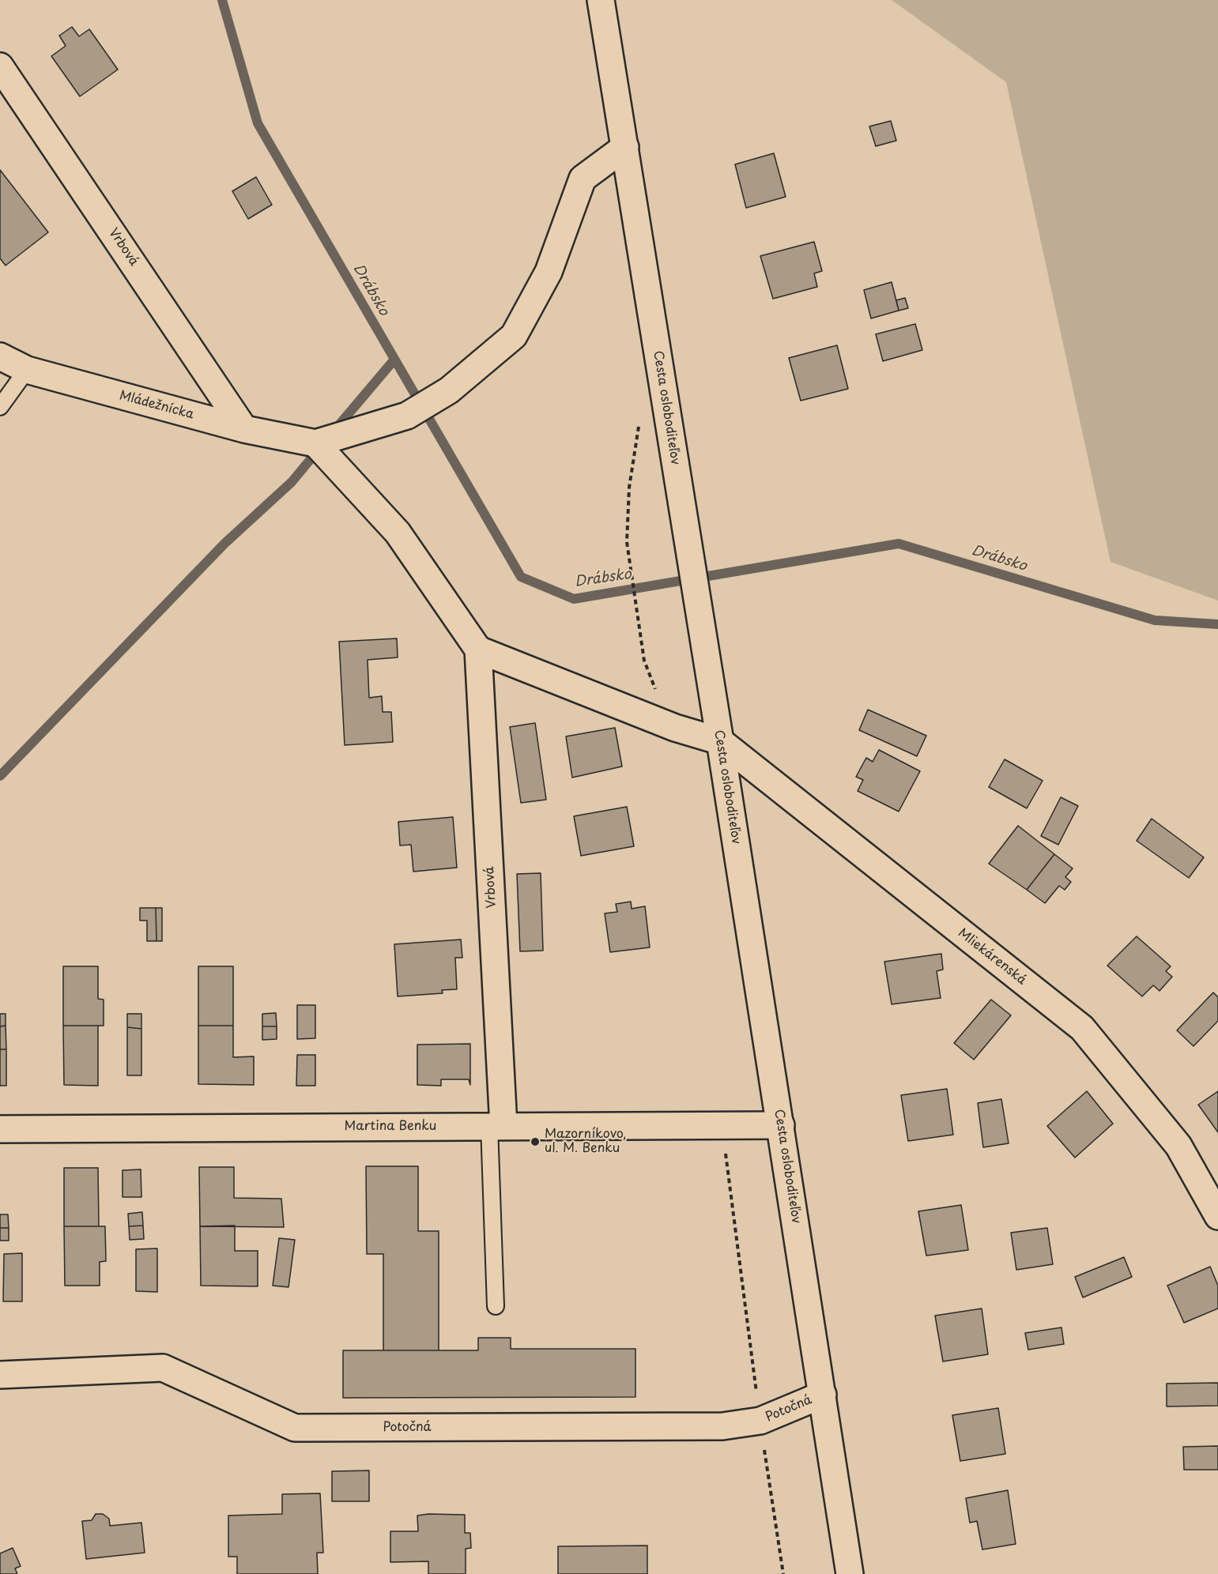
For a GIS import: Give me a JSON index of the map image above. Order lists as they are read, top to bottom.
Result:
{
  "streets": {
    "street": [
      "Vrbová",
      "Mládežnícka",
      "Cesta osloboditeľov",
      "Mliekárenská",
      "Martina Benku",
      "Potočná"
    ]
  },
  "crossings": [
    ["Vrbová", "Mládežnícka"],
    ["Vrbová", "Martina Benku"],
    ["Cesta osloboditeľov", "Mliekárenská"],
    ["Cesta osloboditeľov", "Martina Benku"],
    ["Cesta osloboditeľov", "Potočná"]
  ],
  "water": ["Drábsko"],
  "places": ["Mazorníkovo, ul. M. Benku"]
}
